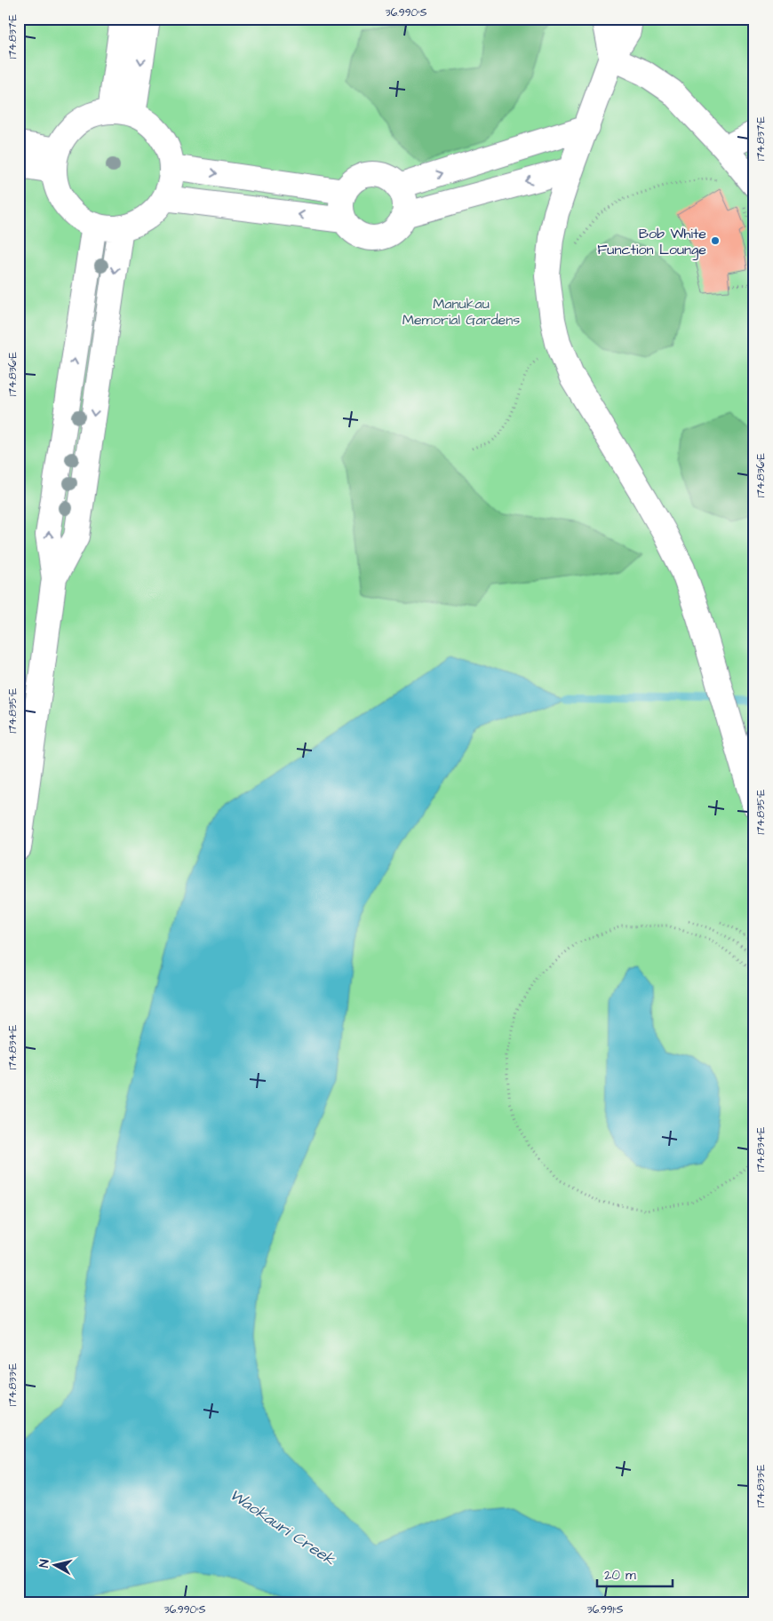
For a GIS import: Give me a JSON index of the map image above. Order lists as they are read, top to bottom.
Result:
{
  "water": ["Waokauri Creek"],
  "parks": ["Manukau Memorial Gardens"],
  "places": ["Bob White Function Lounge"],
  "scale_bar": "20 m",
  "north": "left",
  "coordinates": [
    "36.990°S",
    "174.837°E",
    "174.836°E",
    "174.835°E",
    "174.834°E",
    "174.833°E",
    "36.991°S"
  ]
}
